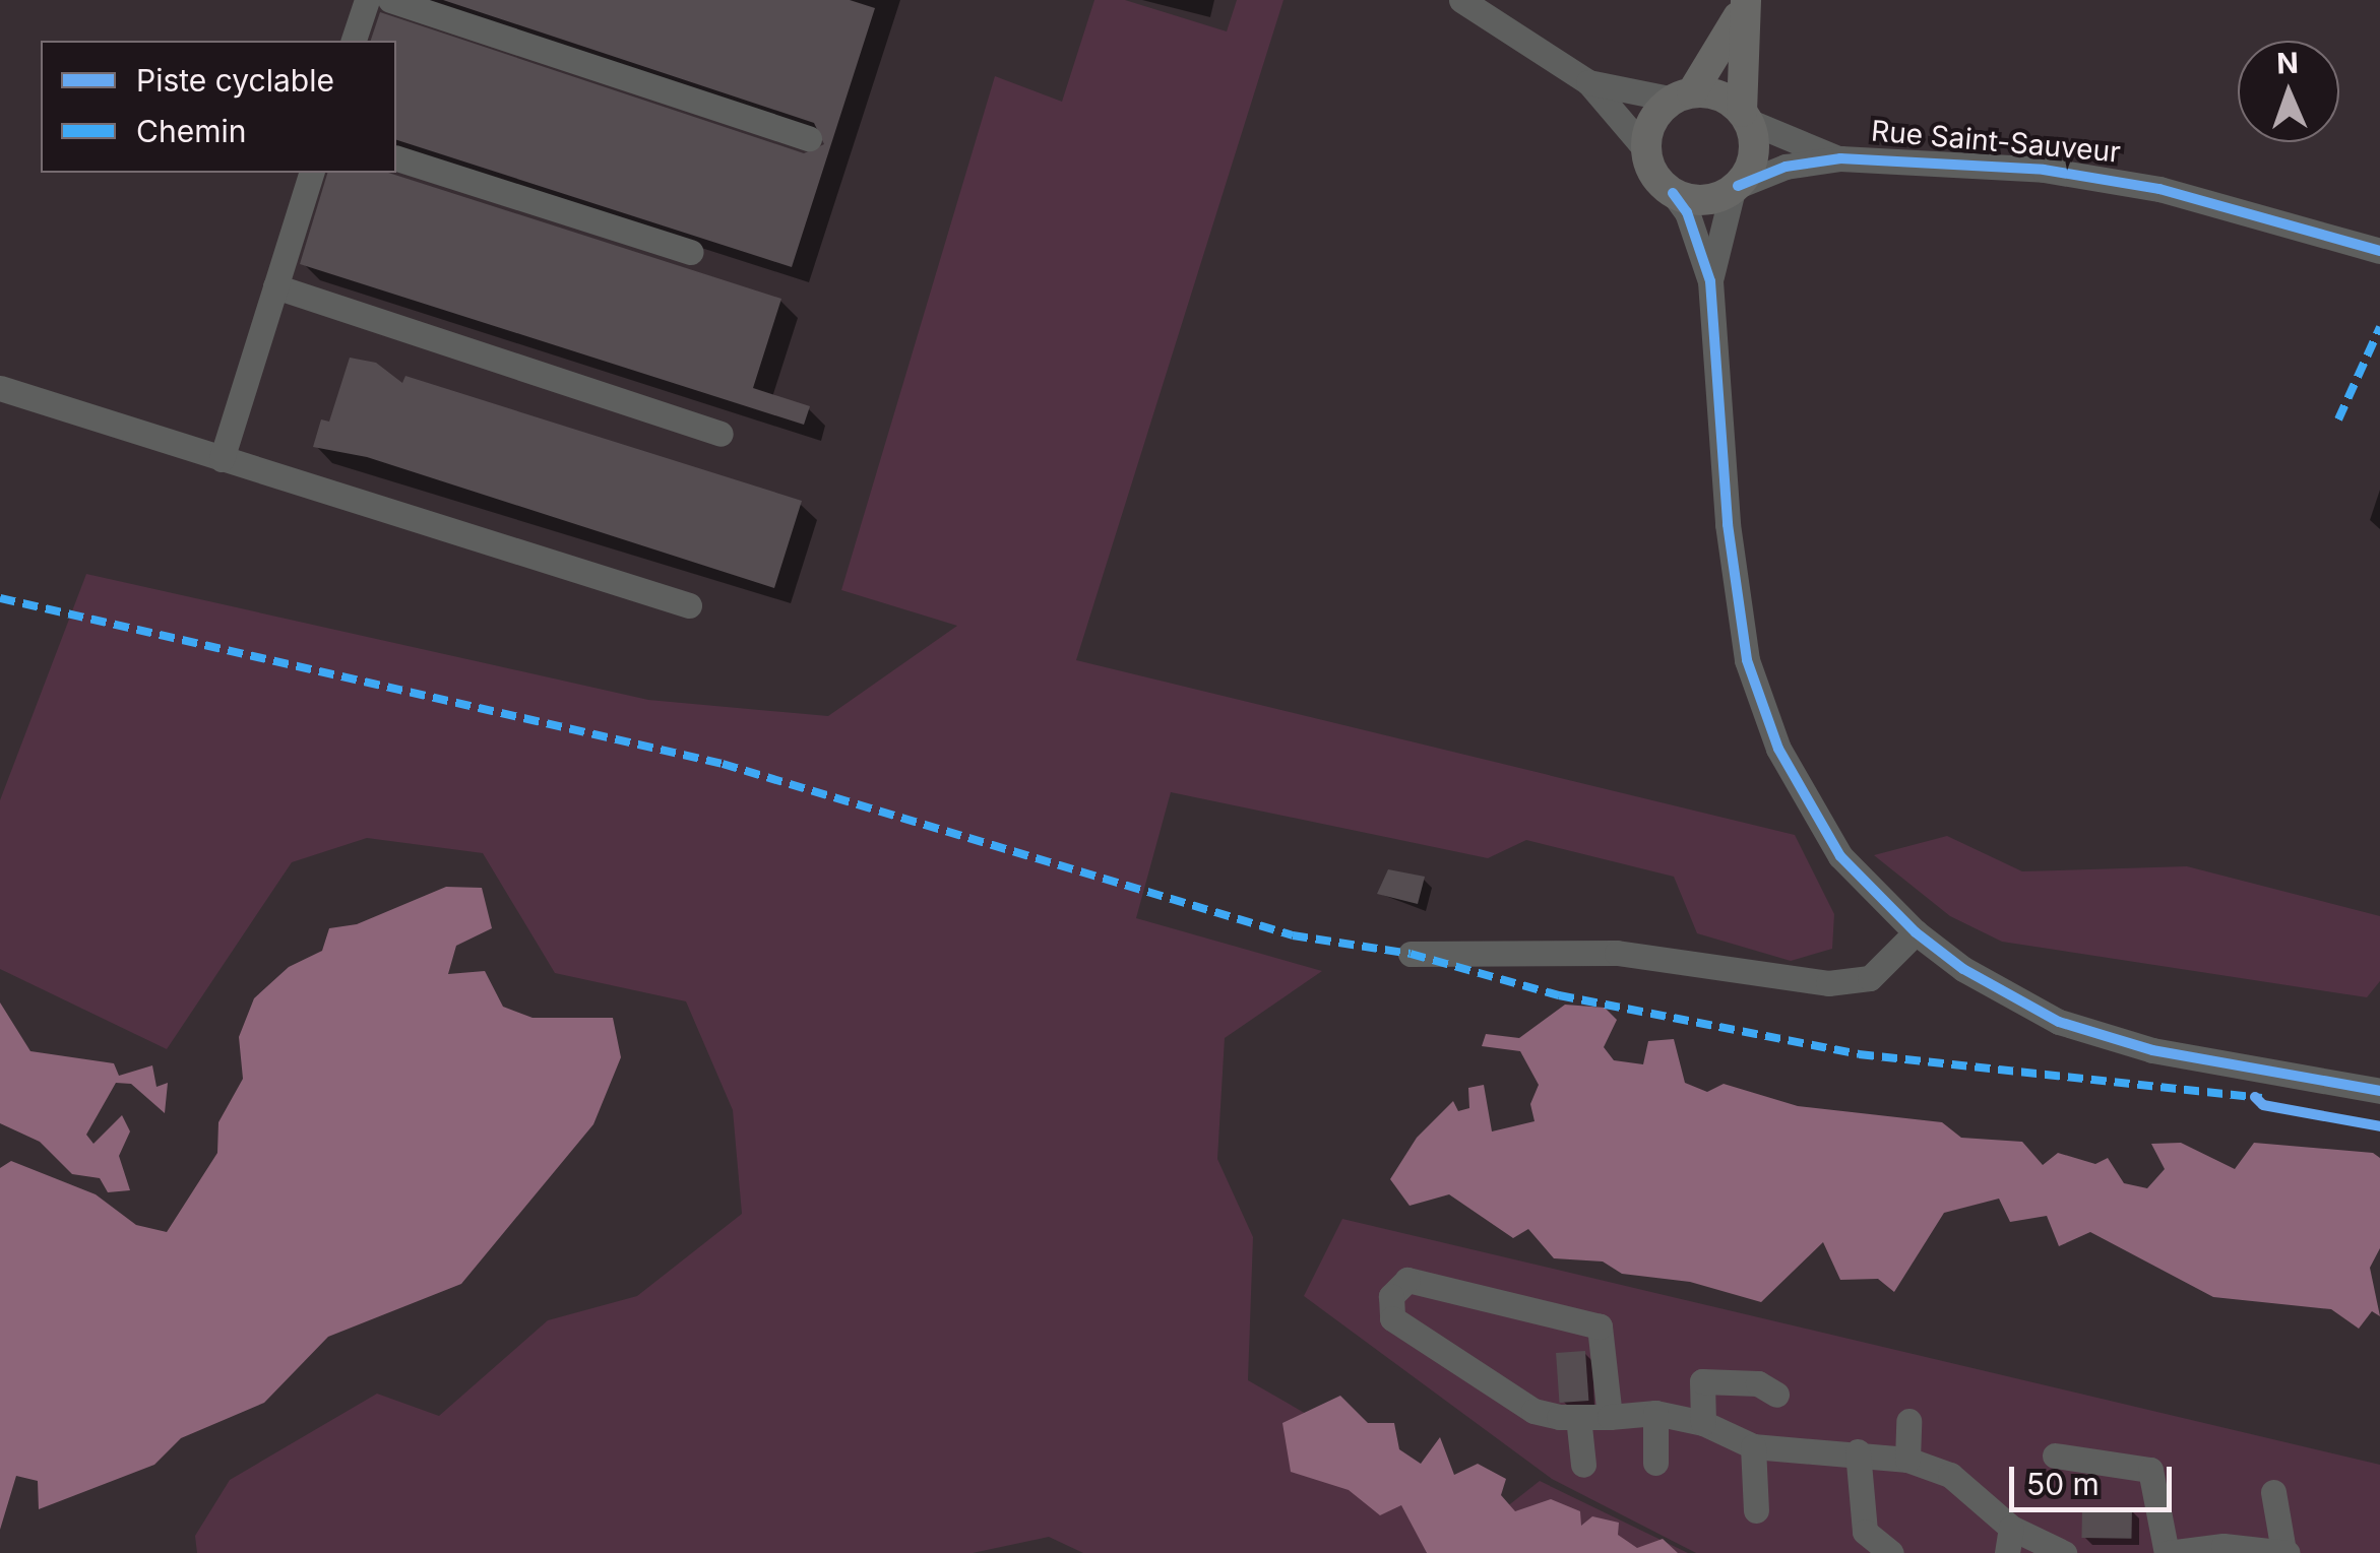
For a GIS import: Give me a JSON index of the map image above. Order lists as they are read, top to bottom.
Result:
{
  "streets": {
    "street": ["Rue Saint-Sauveur"]
  },
  "legend": ["Piste cyclable", "Chemin"],
  "scale_bar": "50 m",
  "north": "top"
}
